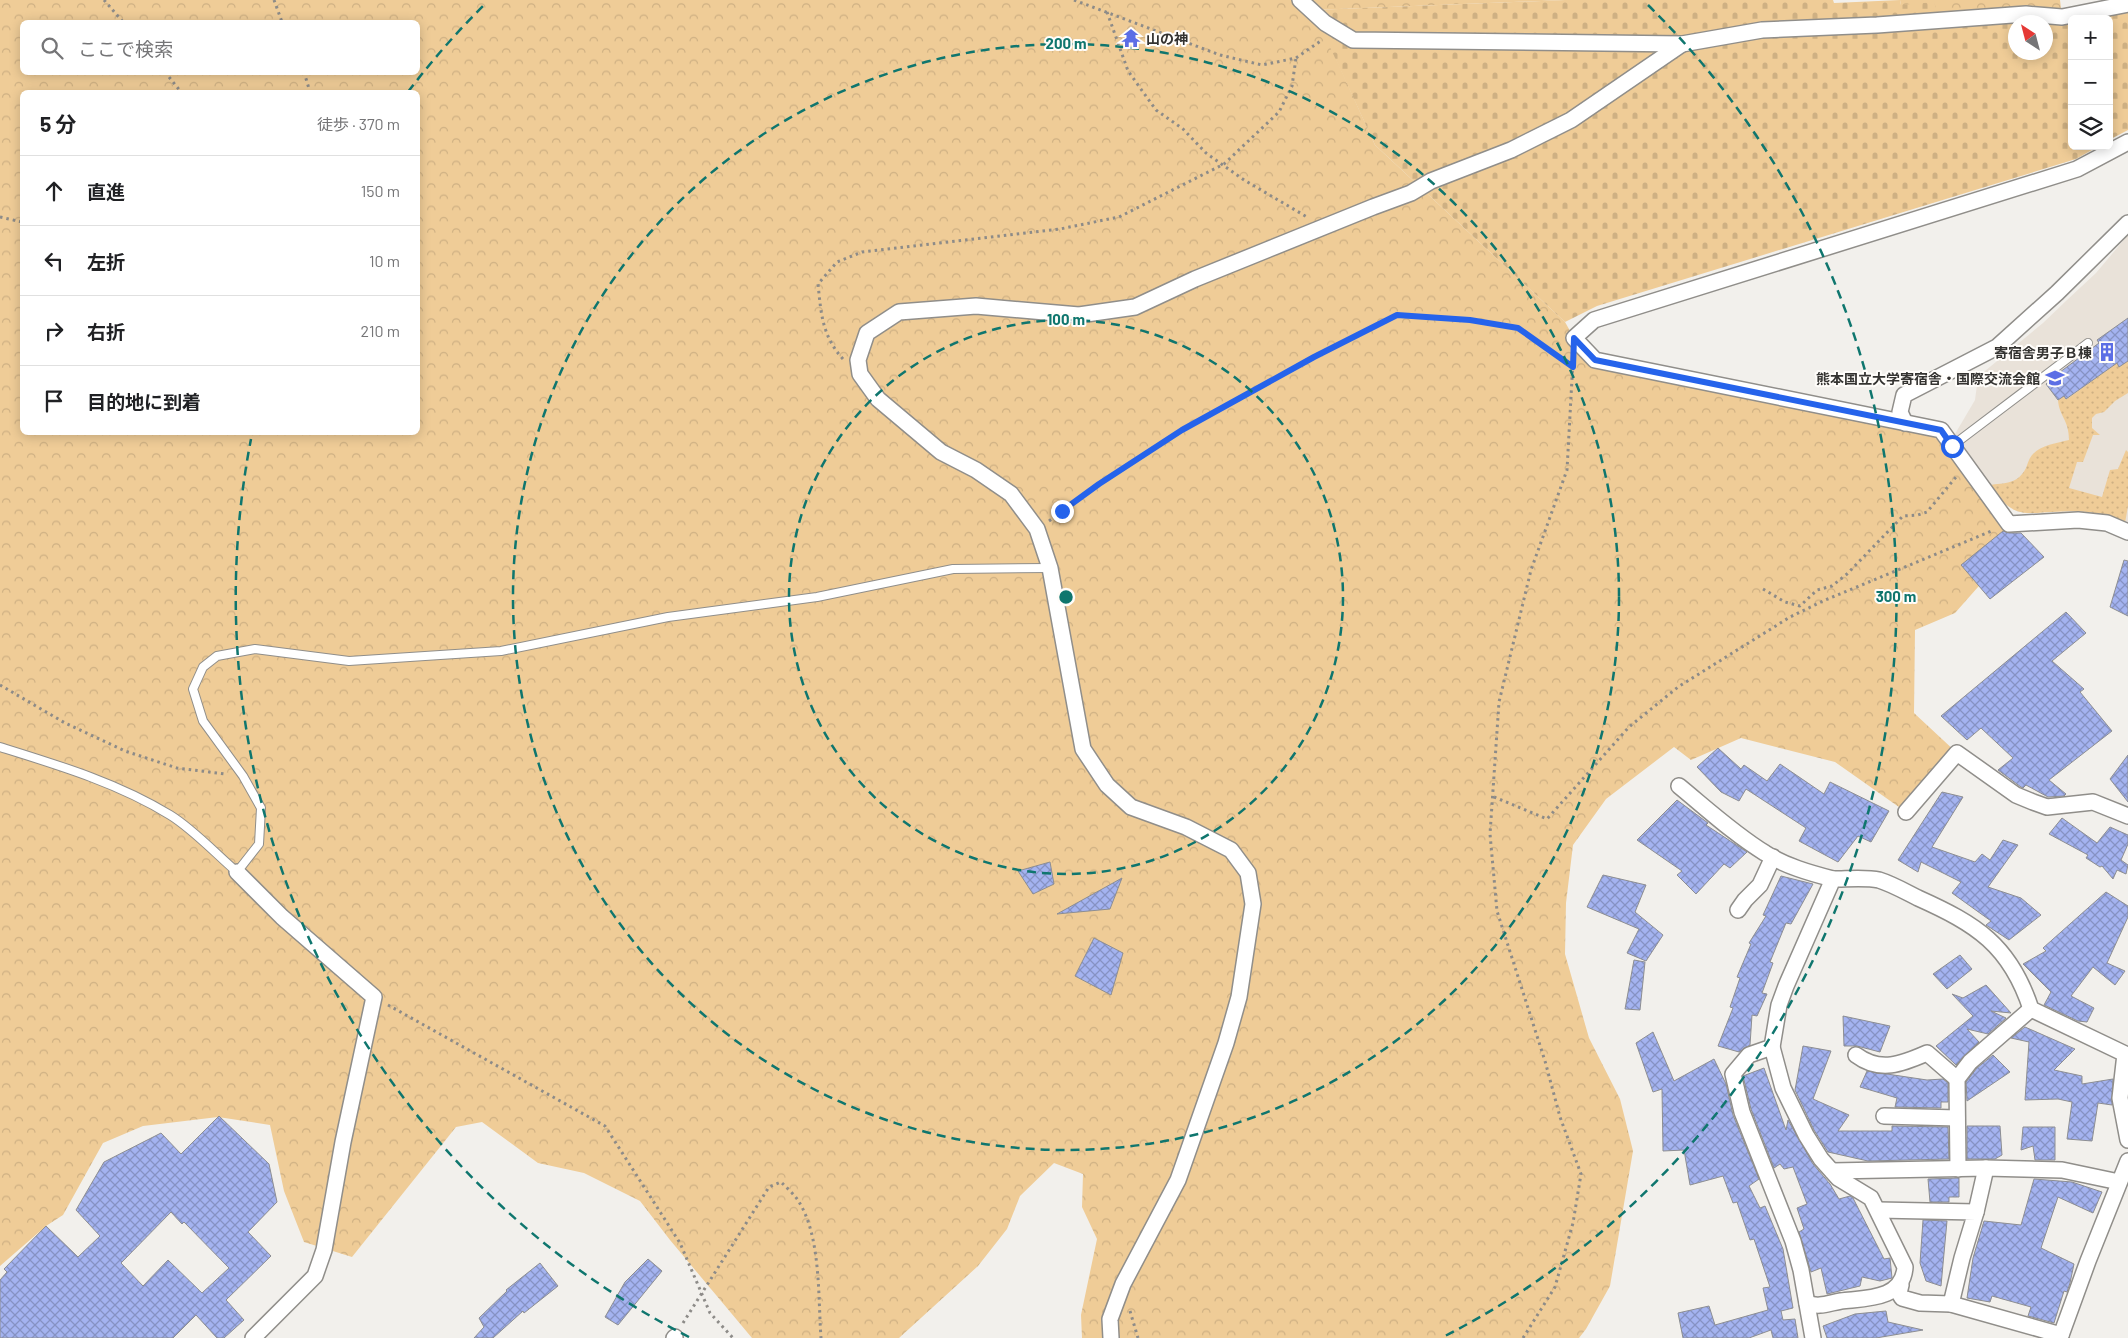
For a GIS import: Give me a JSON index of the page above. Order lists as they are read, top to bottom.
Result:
{
  "places": {
    "temple": ["山の神"],
    "building": ["寄宿舎男子Ｂ棟"],
    "school or university": ["熊本国立大学寄宿舎・国際交流会館"]
  },
  "north": "top left",
  "page": {
    "map_buttons": ["+", "−"],
    "search": "ここで検索",
    "heading": ["5 分", "徒歩 · 370 m"],
    "list": [
      ["直進", "150 m"],
      ["左折", "10 m"],
      ["右折", "210 m"],
      "目的地に到着"
    ]
  },
  "rings": ["200 m", "100 m", "300 m"]
}
